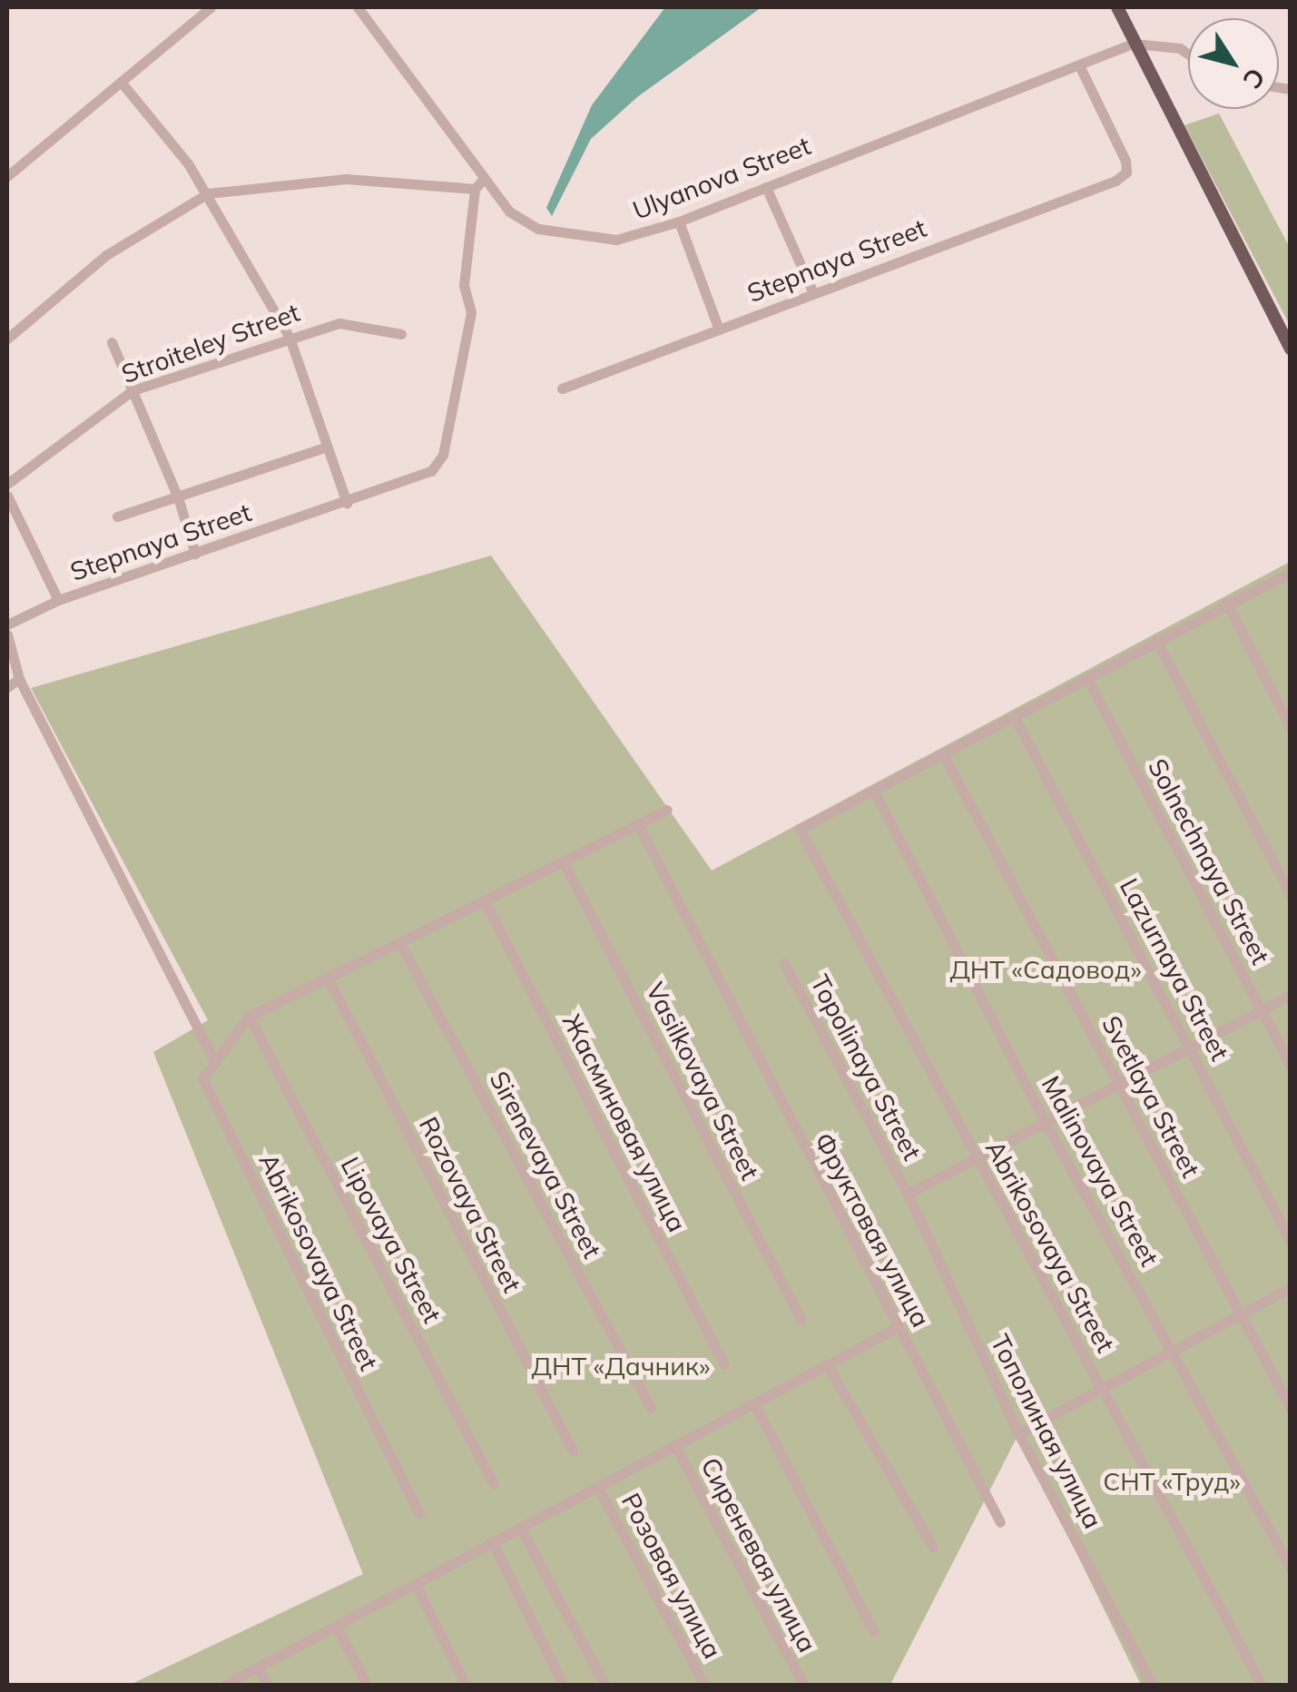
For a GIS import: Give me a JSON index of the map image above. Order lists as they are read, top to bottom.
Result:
{
  "streets": {
    "street": [
      "Ulyanova Street",
      "Stepnaya Street",
      "Stroiteley Street",
      "Solnechnaya Street",
      "Lazurnaya Street",
      "Topolinaya Street",
      "Vasilkovaya Street",
      "Svetlaya Street",
      "Жасминовая улица",
      "Sirenevaya Street",
      "Malinovaya Street",
      "Rozovaya Street",
      "Фруктовая улица",
      "Lipovaya Street",
      "Abrikosovaya Street",
      "Тополиная улица",
      "Сиреневая улица",
      "Розовая улица"
    ]
  },
  "crossings": [
    ["Ulyanova Street", "Stepnaya Street"],
    ["Topolinaya Street", "Тополиная улица"],
    ["Malinovaya Street", "Abrikosovaya Street"]
  ],
  "parks": ["ДНТ «Садовод»", "ДНТ «Дачник»", "СНТ «Труд»"],
  "north": "bottom right"
}
